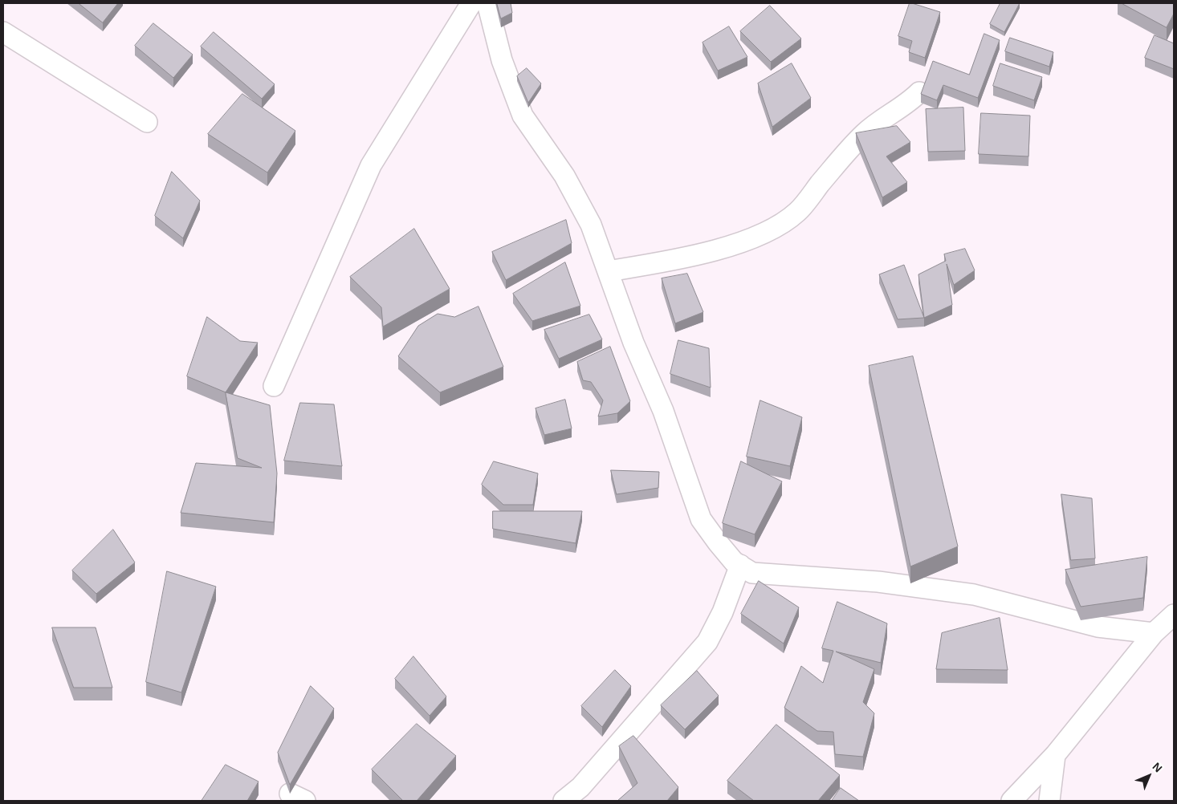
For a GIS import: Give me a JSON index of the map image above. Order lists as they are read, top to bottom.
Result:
{
  "north": "top right"
}
